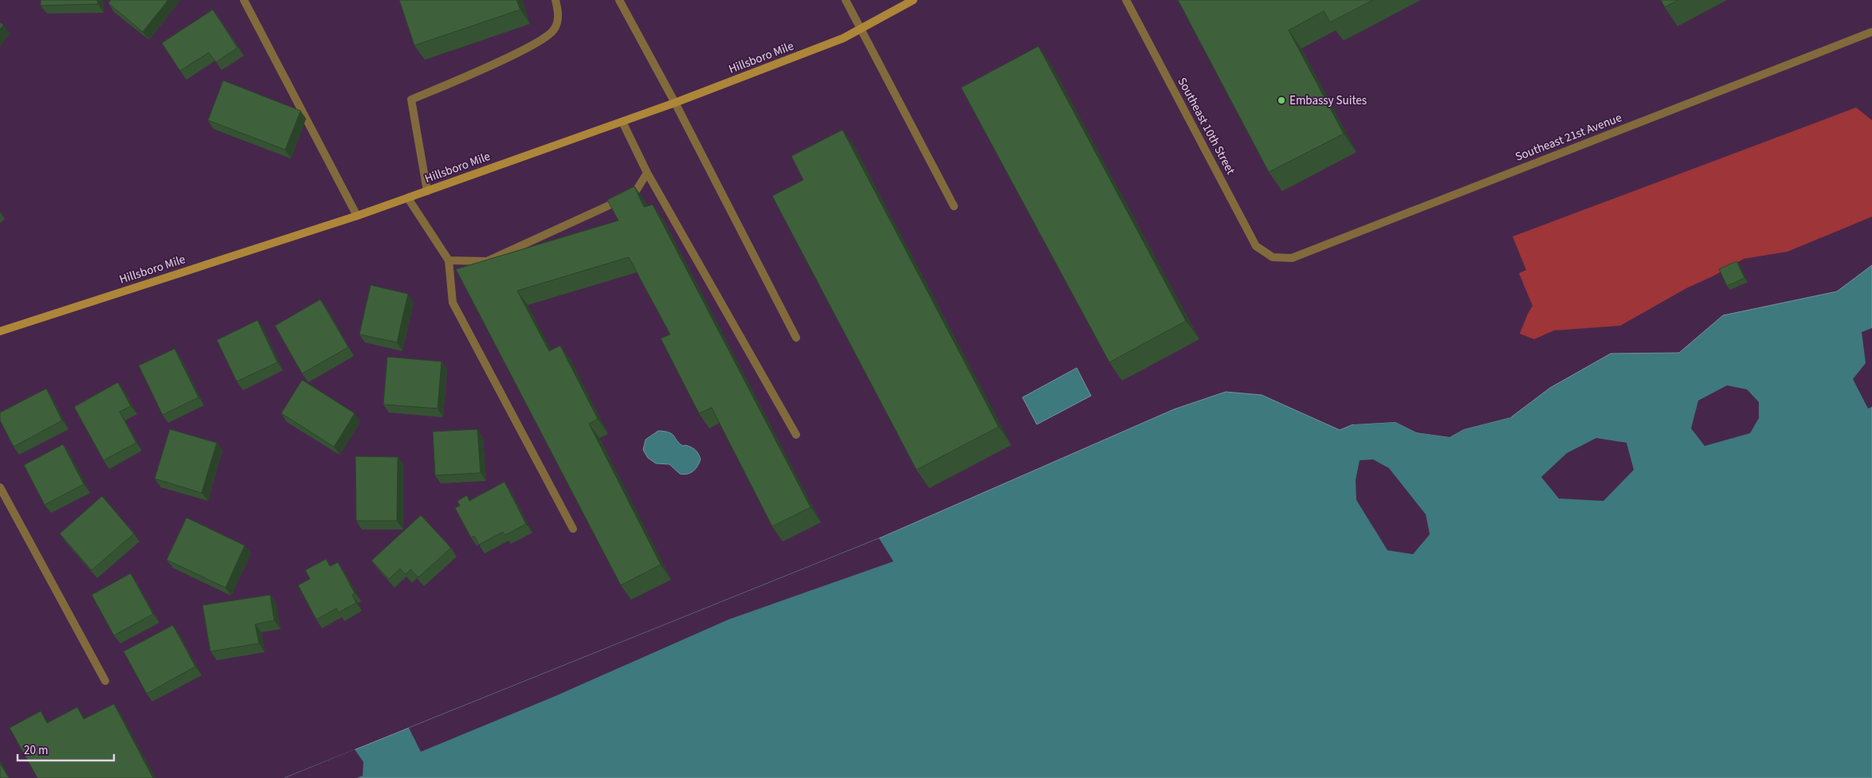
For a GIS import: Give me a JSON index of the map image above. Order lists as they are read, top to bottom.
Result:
{
  "streets": {
    "main road": ["Hillsboro Mile"],
    "street": ["Southeast 10th Street", "Southeast 21st Avenue"]
  },
  "crossings": [
    ["Southeast 10th Street", "Southeast 21st Avenue"]
  ],
  "places": ["Embassy Suites"],
  "scale_bar": "20 m"
}
